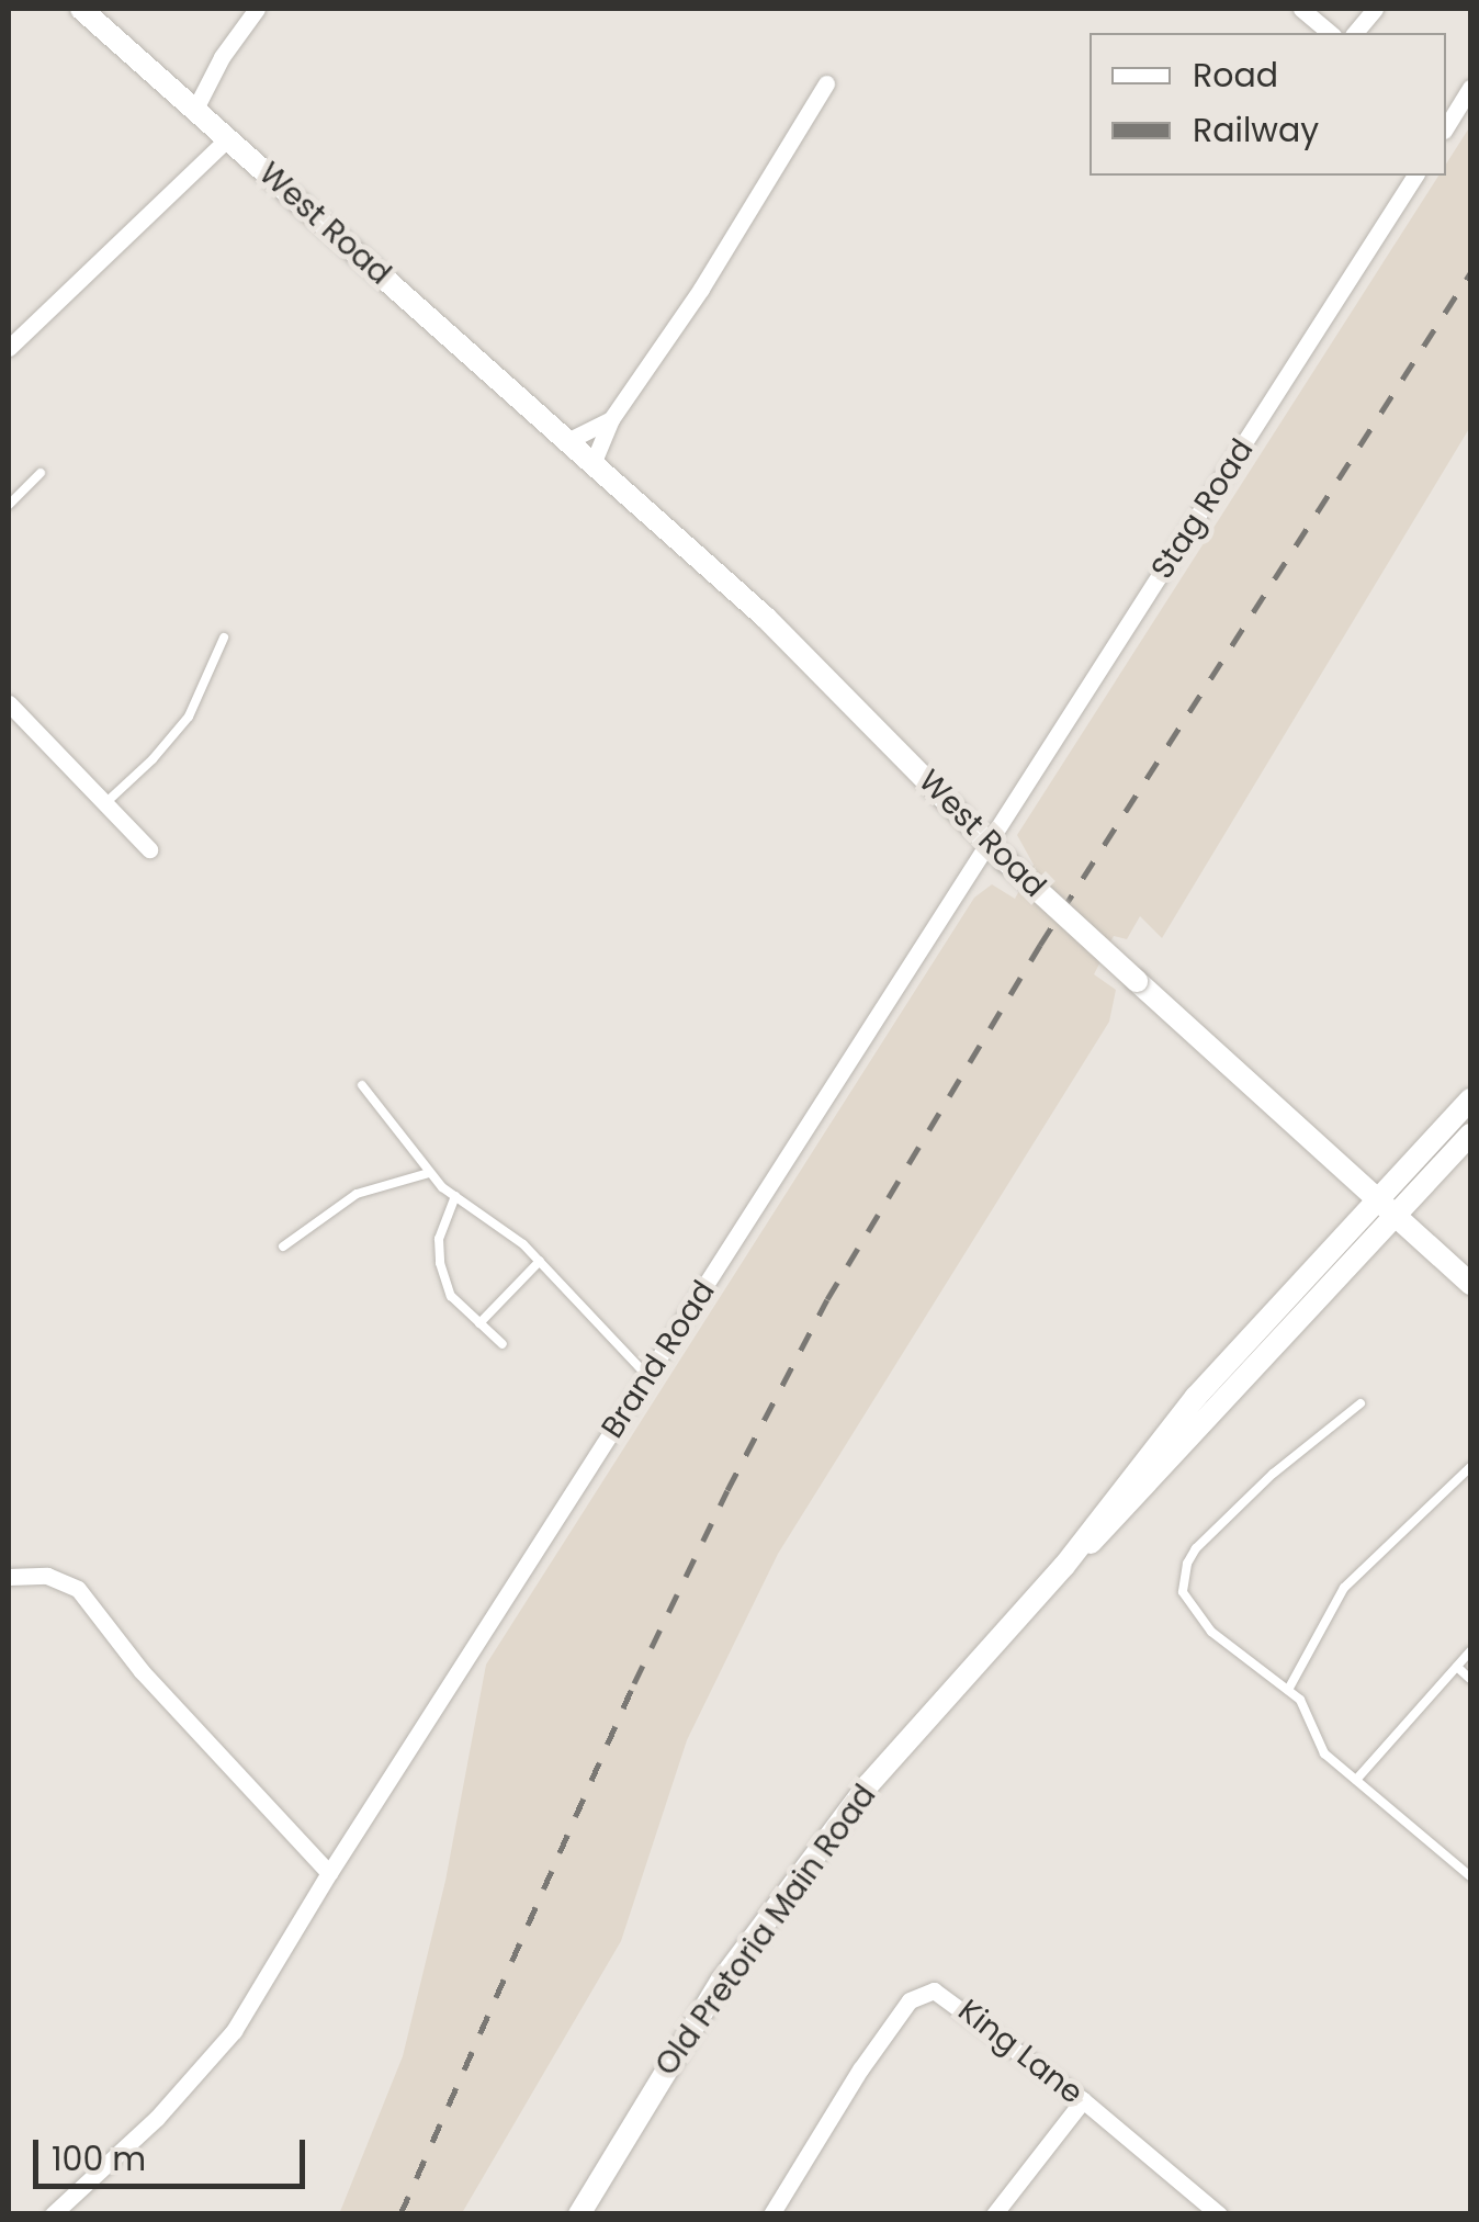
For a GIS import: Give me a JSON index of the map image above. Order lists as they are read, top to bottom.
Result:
{
  "streets": {
    "main road": ["West Road", "Old Pretoria Main Road"],
    "street": ["Stag Road", "Brand Road", "King Lane"]
  },
  "crossings": [
    ["West Road", "Stag Road"],
    ["West Road", "Brand Road"],
    ["West Road", "Old Pretoria Main Road"],
    ["Stag Road", "Brand Road"]
  ],
  "legend": ["Road", "Railway"],
  "scale_bar": "100 m"
}
